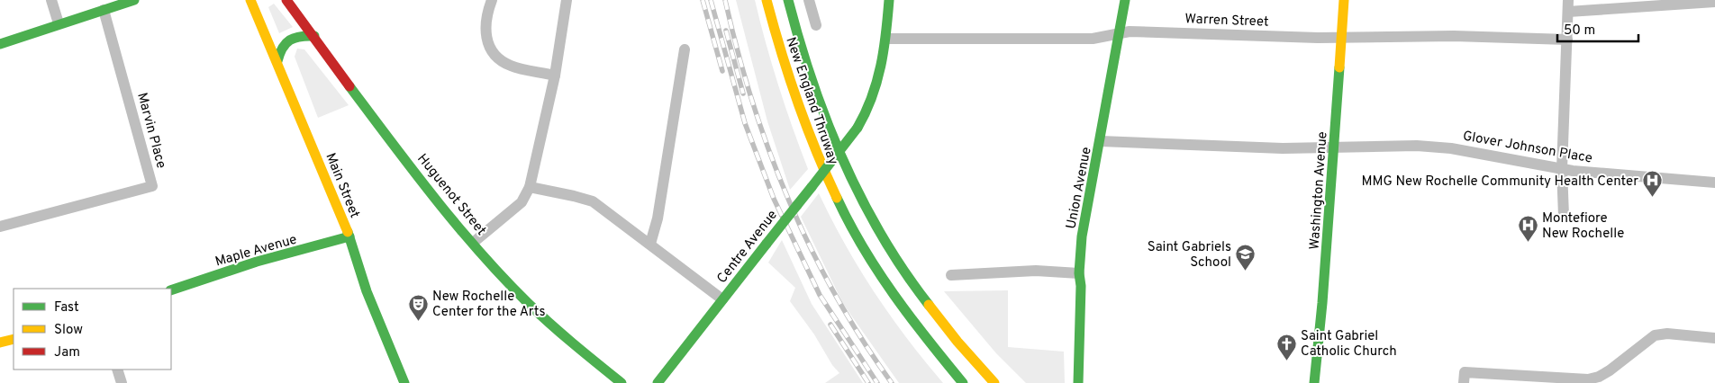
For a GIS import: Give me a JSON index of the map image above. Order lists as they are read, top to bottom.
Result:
{
  "streets": {
    "main road": [
      "New England Thruway",
      "Main Street",
      "Union Avenue",
      "Washington Avenue",
      "Huguenot Street",
      "Centre Avenue",
      "Maple Avenue"
    ],
    "street": ["Warren Street", "Marvin Place", "Glover Johnson Place"]
  },
  "crossings": [
    ["Warren Street", "Union Avenue"],
    ["Warren Street", "Washington Avenue"],
    ["Warren Street", "Centre Avenue"],
    ["Glover Johnson Place", "Union Avenue"],
    ["Glover Johnson Place", "Washington Avenue"],
    ["Main Street", "Maple Avenue"]
  ],
  "places": {
    "hospital": ["MMG New Rochelle Community Health Center", "Montefiore New Rochelle"],
    "school or university": ["Saint Gabriels School"],
    "theatre": ["New Rochelle Center for the Arts"],
    "church": ["Saint Gabriel Catholic Church"]
  },
  "legend": ["Fast", "Slow", "Jam"],
  "scale_bar": "50 m"
}
